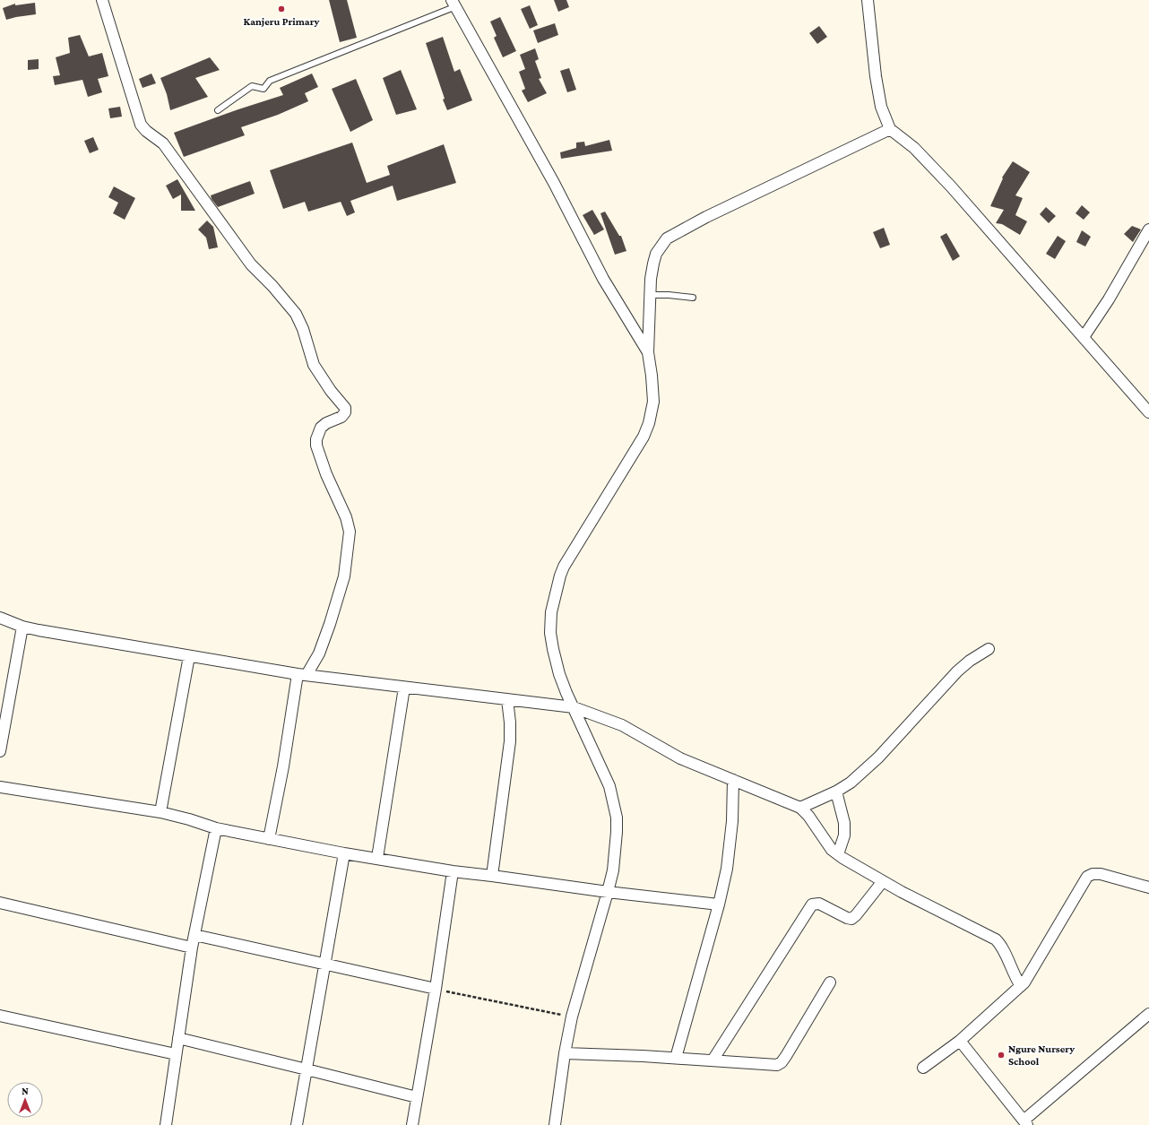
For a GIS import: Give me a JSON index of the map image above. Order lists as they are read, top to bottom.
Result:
{
  "places": ["Kanjeru Primary", "Ngure Nursery School"],
  "north": "top"
}
